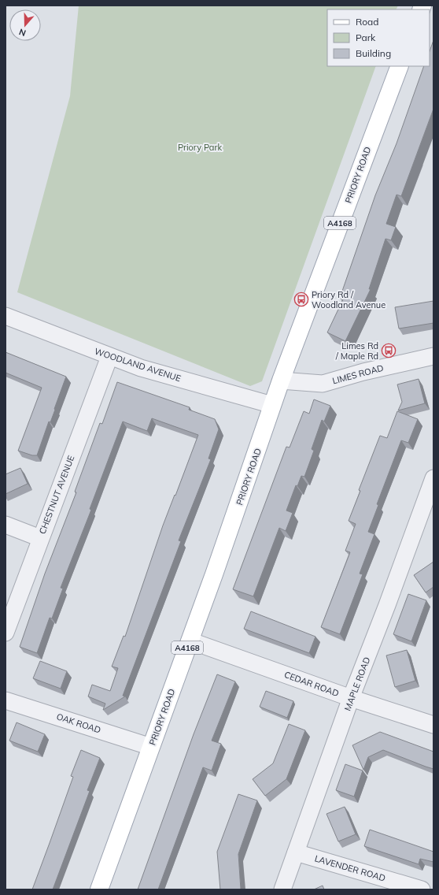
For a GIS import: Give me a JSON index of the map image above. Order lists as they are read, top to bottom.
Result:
{
  "streets": {
    "main road": ["PRIORY ROAD", "A4168"],
    "street": [
      "WOODLAND AVENUE",
      "LIMES ROAD",
      "CHESTNUT AVENUE",
      "CEDAR ROAD",
      "MAPLE ROAD",
      "OAK ROAD",
      "LAVENDER ROAD"
    ]
  },
  "crossings": [
    ["PRIORY ROAD", "WOODLAND AVENUE"],
    ["PRIORY ROAD", "LIMES ROAD"],
    ["PRIORY ROAD", "CEDAR ROAD"],
    ["PRIORY ROAD", "OAK ROAD"],
    ["WOODLAND AVENUE", "CHESTNUT AVENUE"],
    ["CEDAR ROAD", "MAPLE ROAD"],
    ["MAPLE ROAD", "LAVENDER ROAD"]
  ],
  "parks": ["Priory Park"],
  "places": {
    "bus stop": ["Priory Rd / Woodland Avenue", "Limes Rd / Maple Rd"]
  },
  "legend": ["Road", "Park", "Building"],
  "north": "bottom"
}
